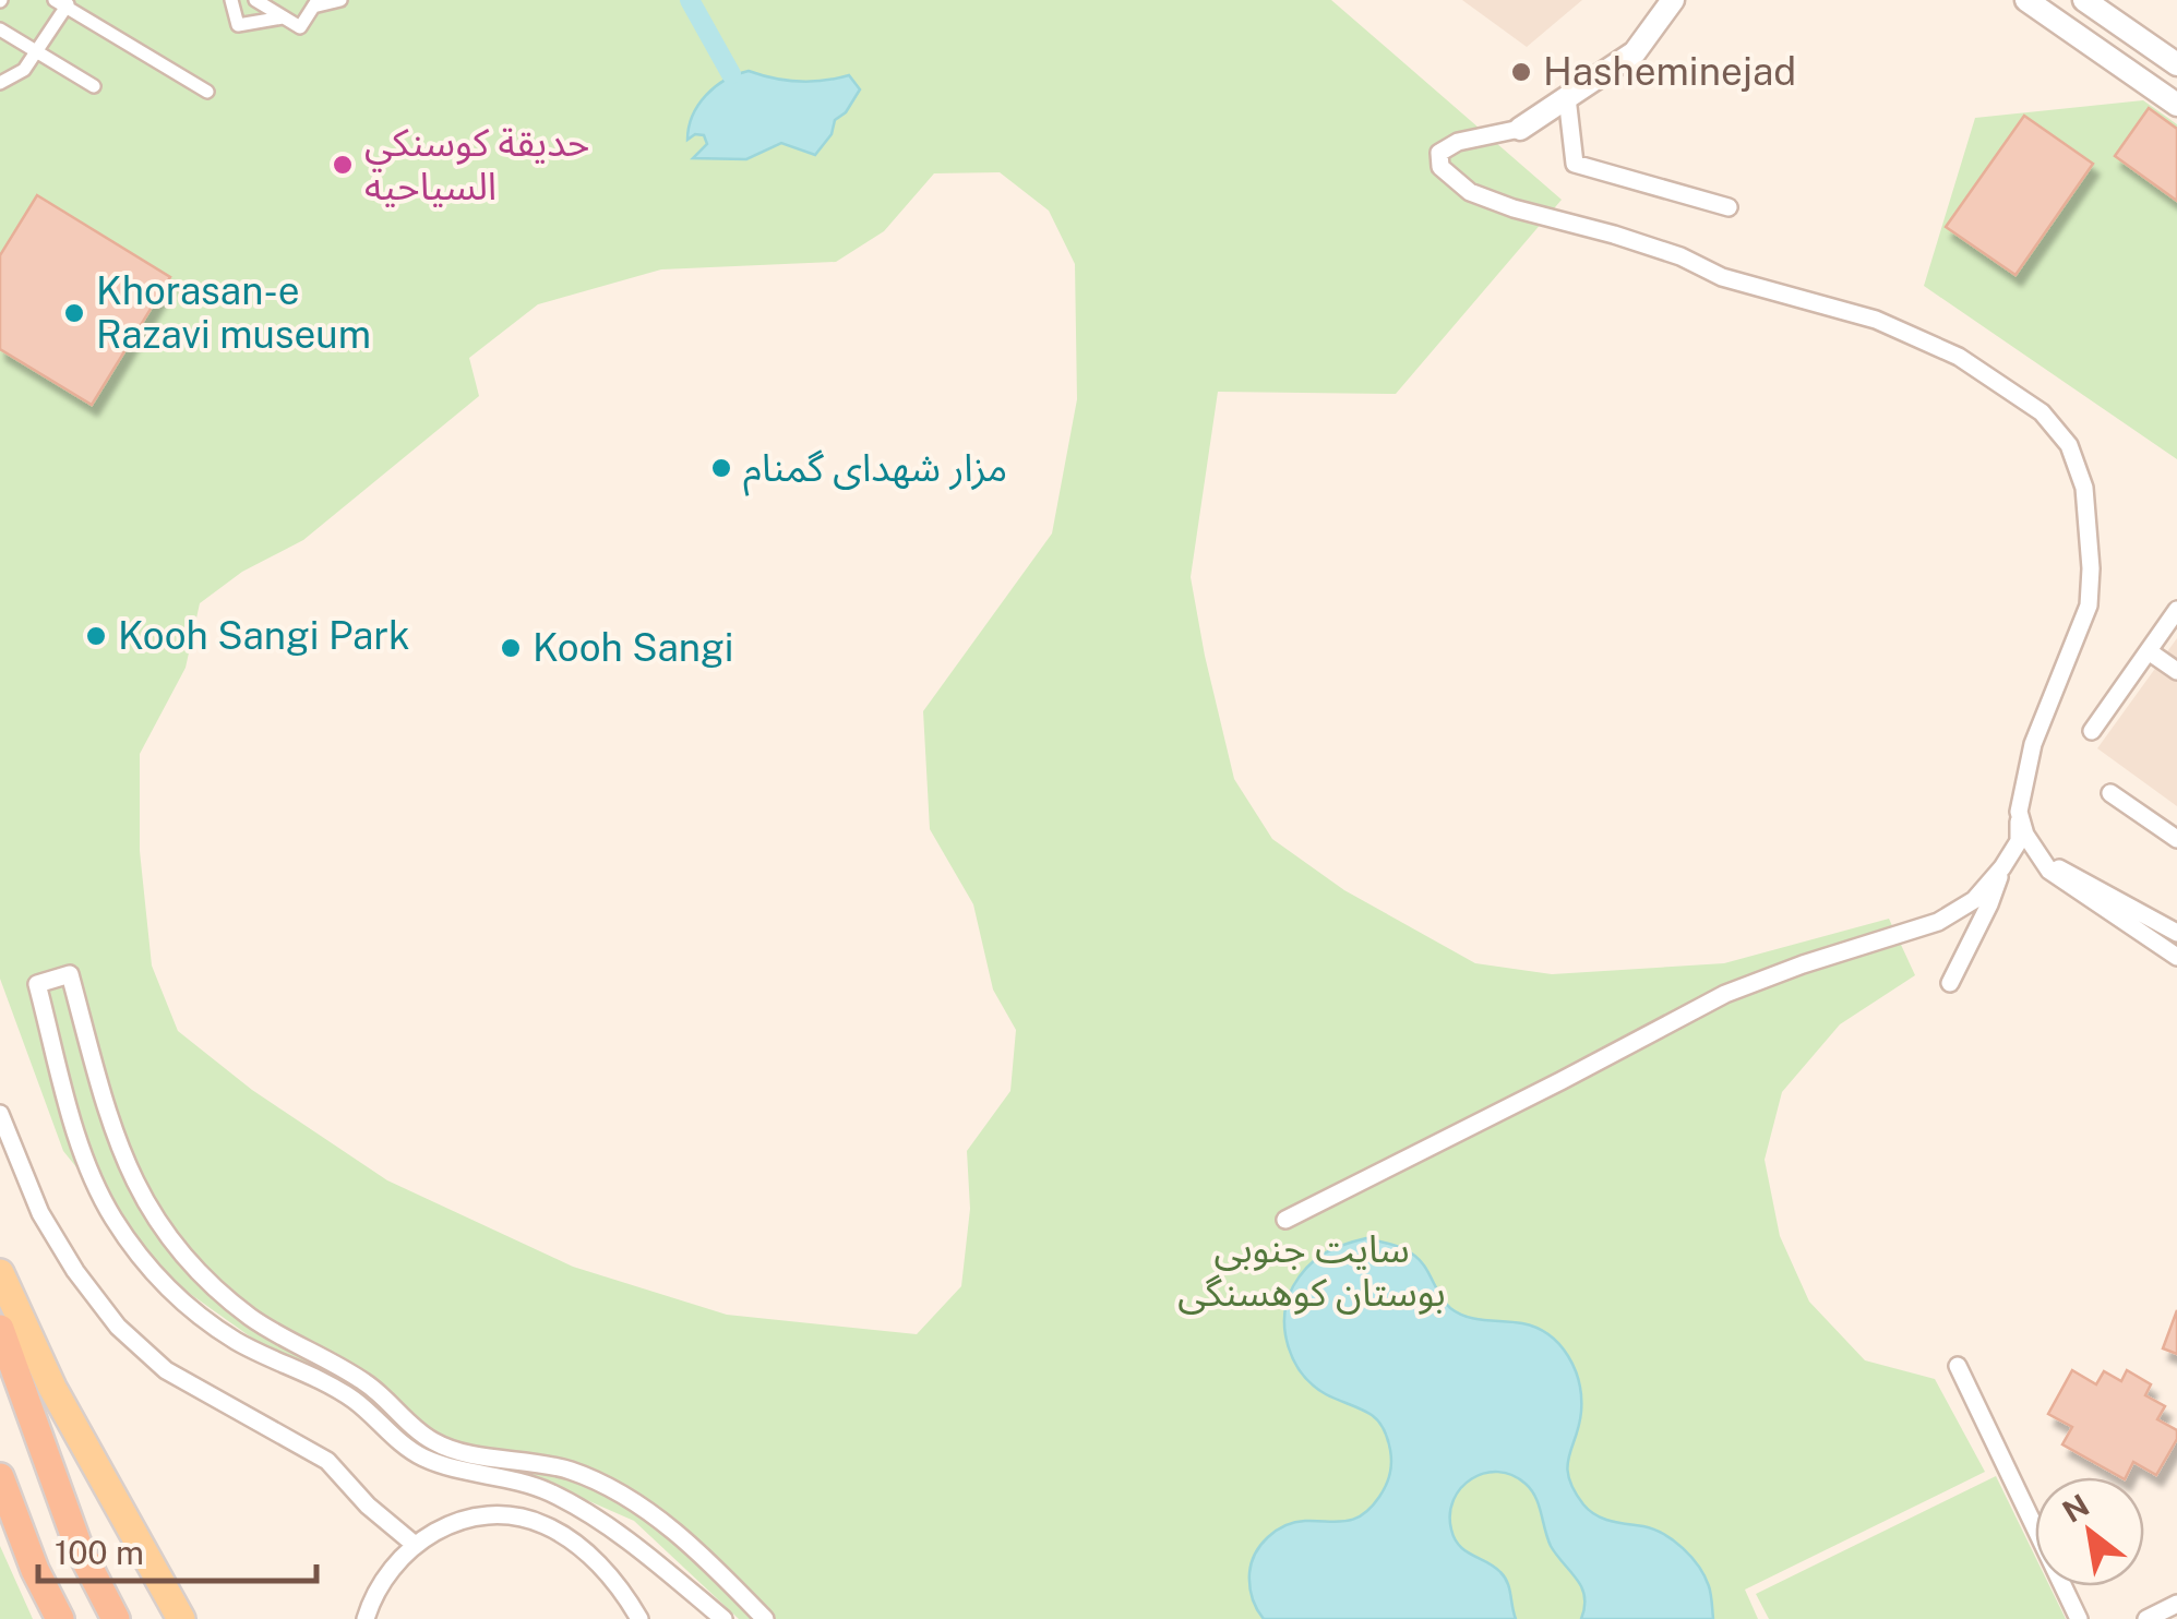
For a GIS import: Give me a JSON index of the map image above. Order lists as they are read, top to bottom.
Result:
{
  "parks": ["سایت جنوبی بوستان کوهسنگی"],
  "places": [
    "Hasheminejad",
    "حديقة كوسنكي السياحيه",
    "Khorasan-e Razavi museum",
    "مزار شهدای گمنام",
    "Kooh Sangi Park",
    "Kooh Sangi"
  ],
  "scale_bar": "100 m",
  "north": "top left"
}
